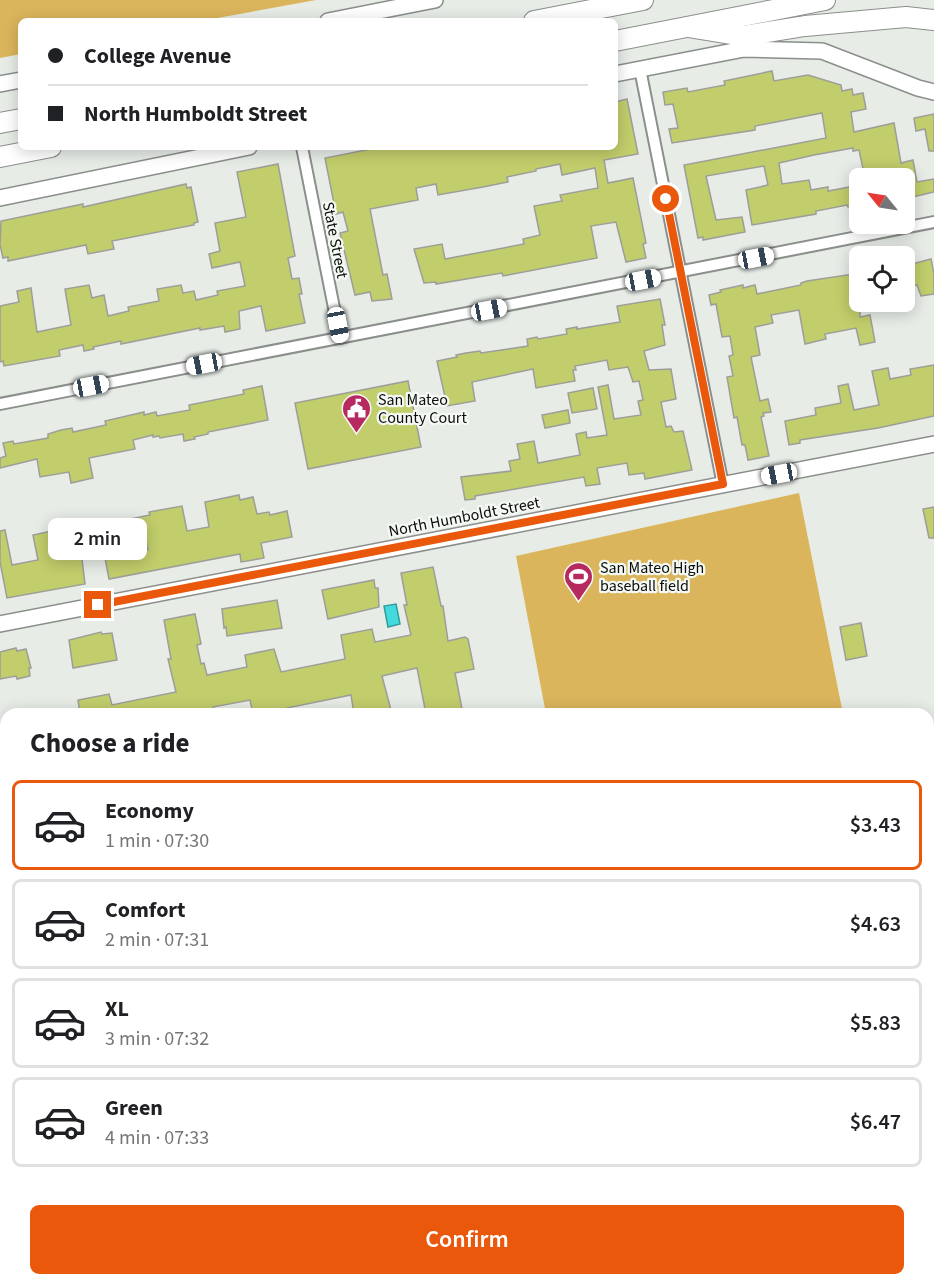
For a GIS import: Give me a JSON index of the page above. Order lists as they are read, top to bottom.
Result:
{
  "streets": {
    "street": ["State Street", "North Humboldt Street"]
  },
  "places": {
    "public building": ["San Mateo County Court"],
    "sports": ["San Mateo High baseball field"]
  },
  "north": "top left",
  "page": {
    "banner": ["College Avenue", "North Humboldt Street"],
    "bubble": "2 min",
    "heading": "Choose a ride",
    "list": [
      {
        "name": "Economy",
        "note": "1 min · 07:30",
        "value": "$3.43"
      },
      {
        "name": "Comfort",
        "note": "2 min · 07:31",
        "value": "$4.63"
      },
      {
        "name": "XL",
        "note": "3 min · 07:32",
        "value": "$5.83"
      },
      {
        "name": "Green",
        "note": "4 min · 07:33",
        "value": "$6.47"
      }
    ],
    "buttons": "Confirm"
  }
}
